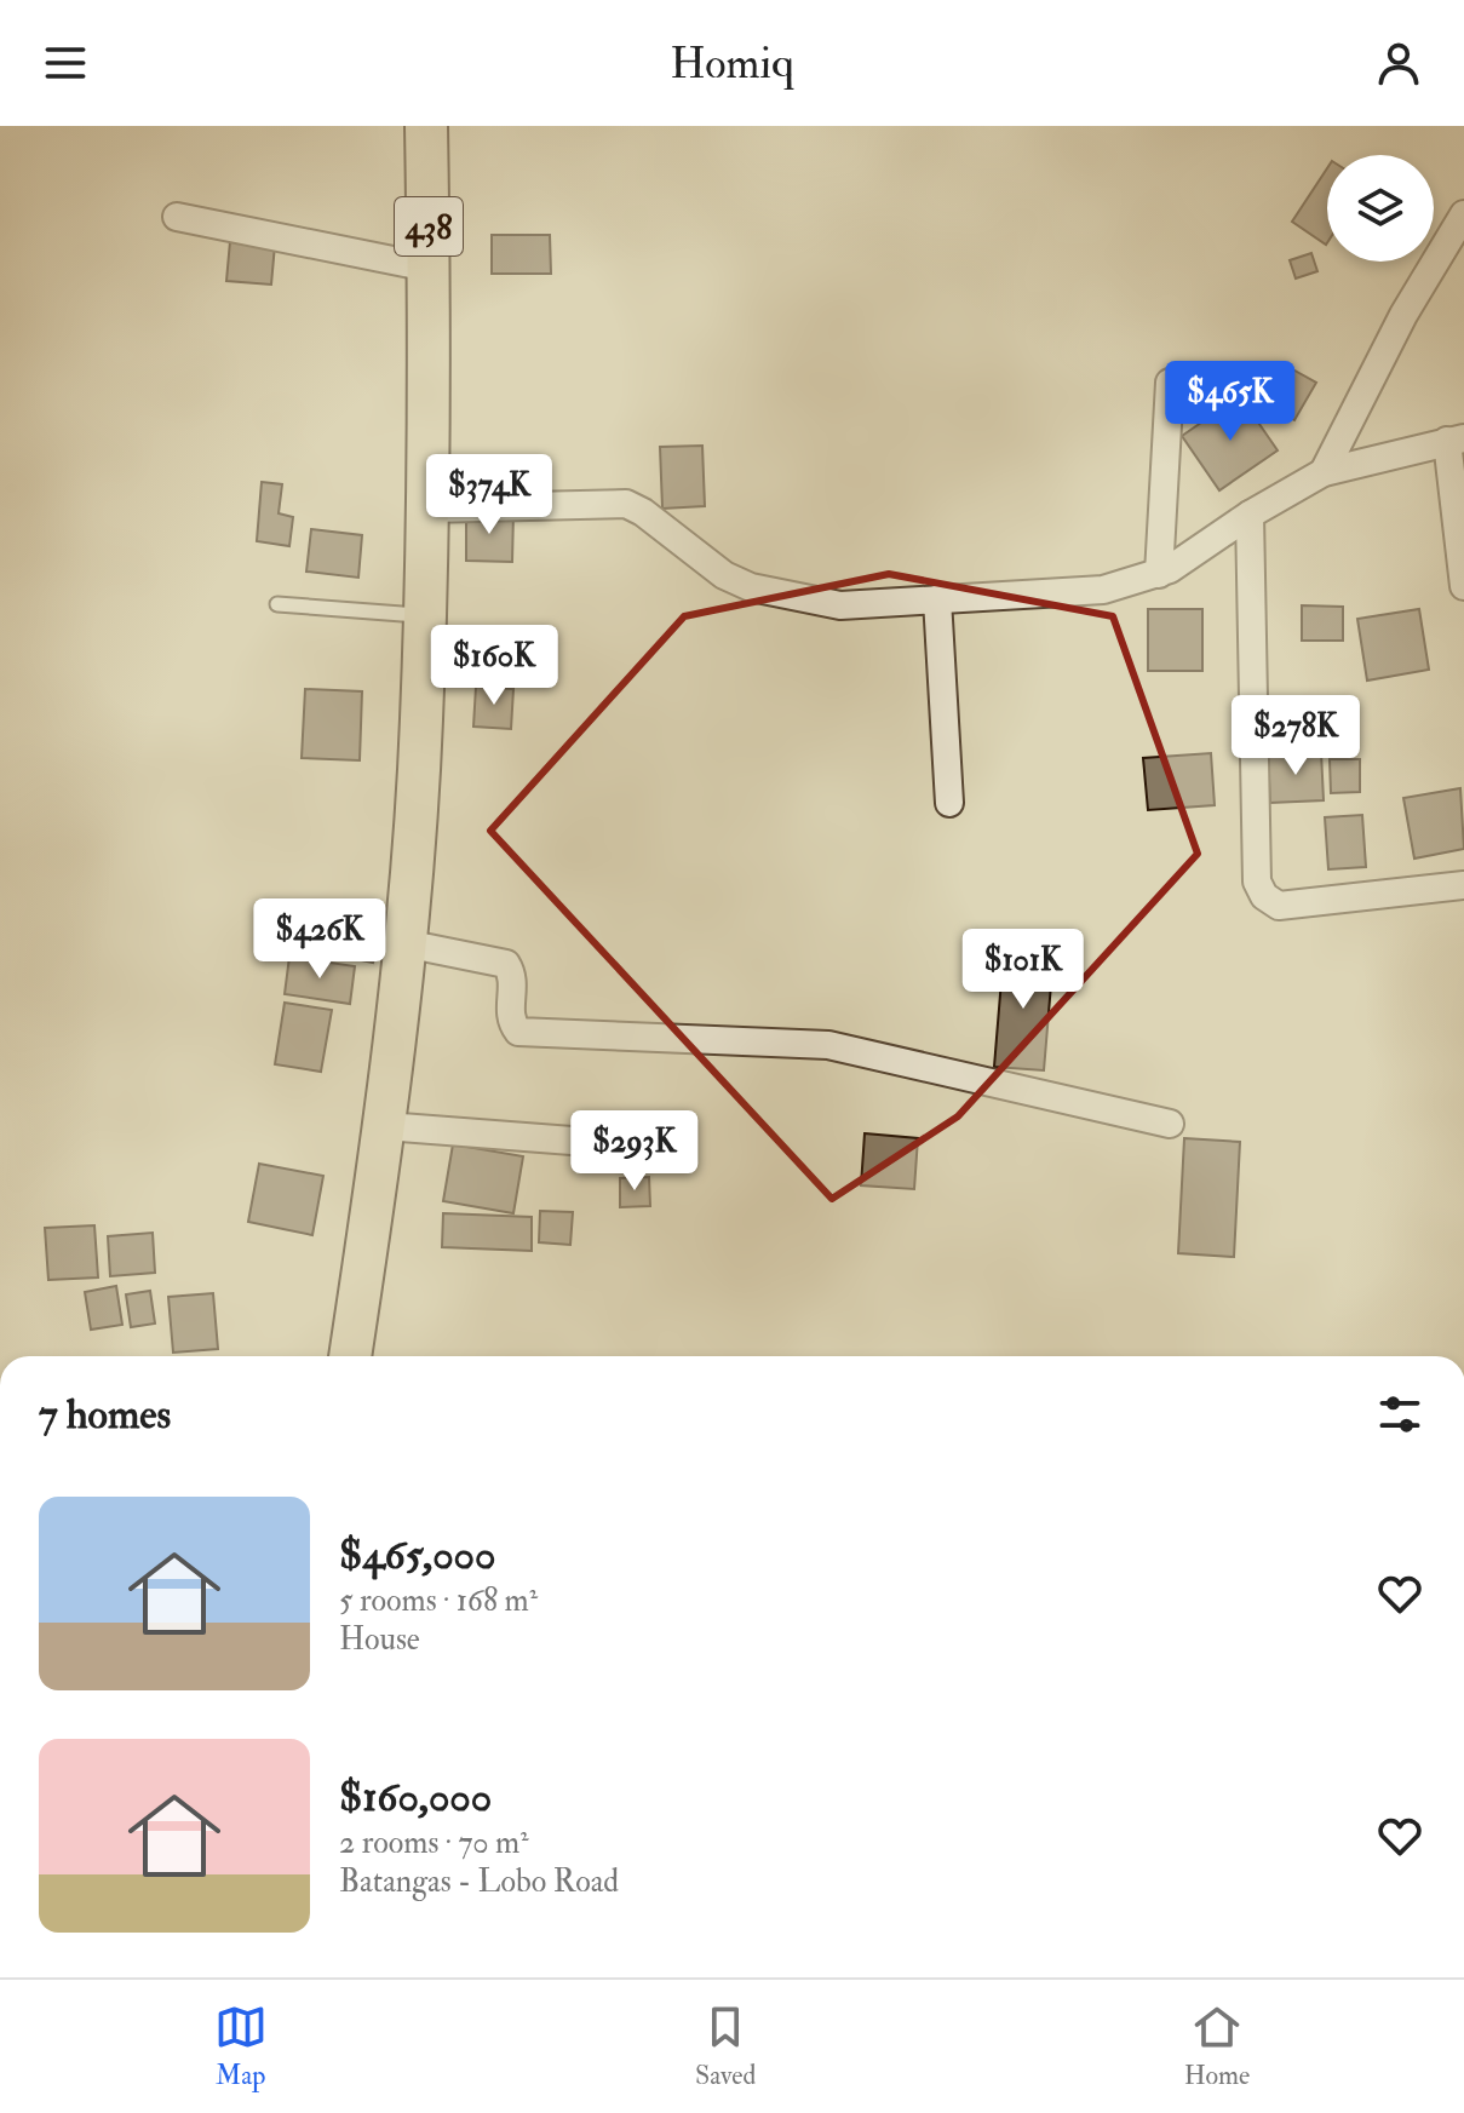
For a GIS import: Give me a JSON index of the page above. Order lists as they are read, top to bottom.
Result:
{
  "streets": {
    "main road": ["438"]
  },
  "page": {
    "header": "Homiq",
    "price": [
      "$465K",
      "$374K",
      "$160K",
      "$278K",
      "$426K",
      "$101K",
      "$293K"
    ],
    "heading": "7 homes",
    "list": [
      {
        "name": "$465,000",
        "note": "5 rooms · 168 m² · House"
      },
      {
        "name": "$160,000",
        "note": "2 rooms · 70 m² · Batangas - Lobo Road"
      }
    ],
    "tabs": ["Map", "Saved", "Home"]
  }
}
